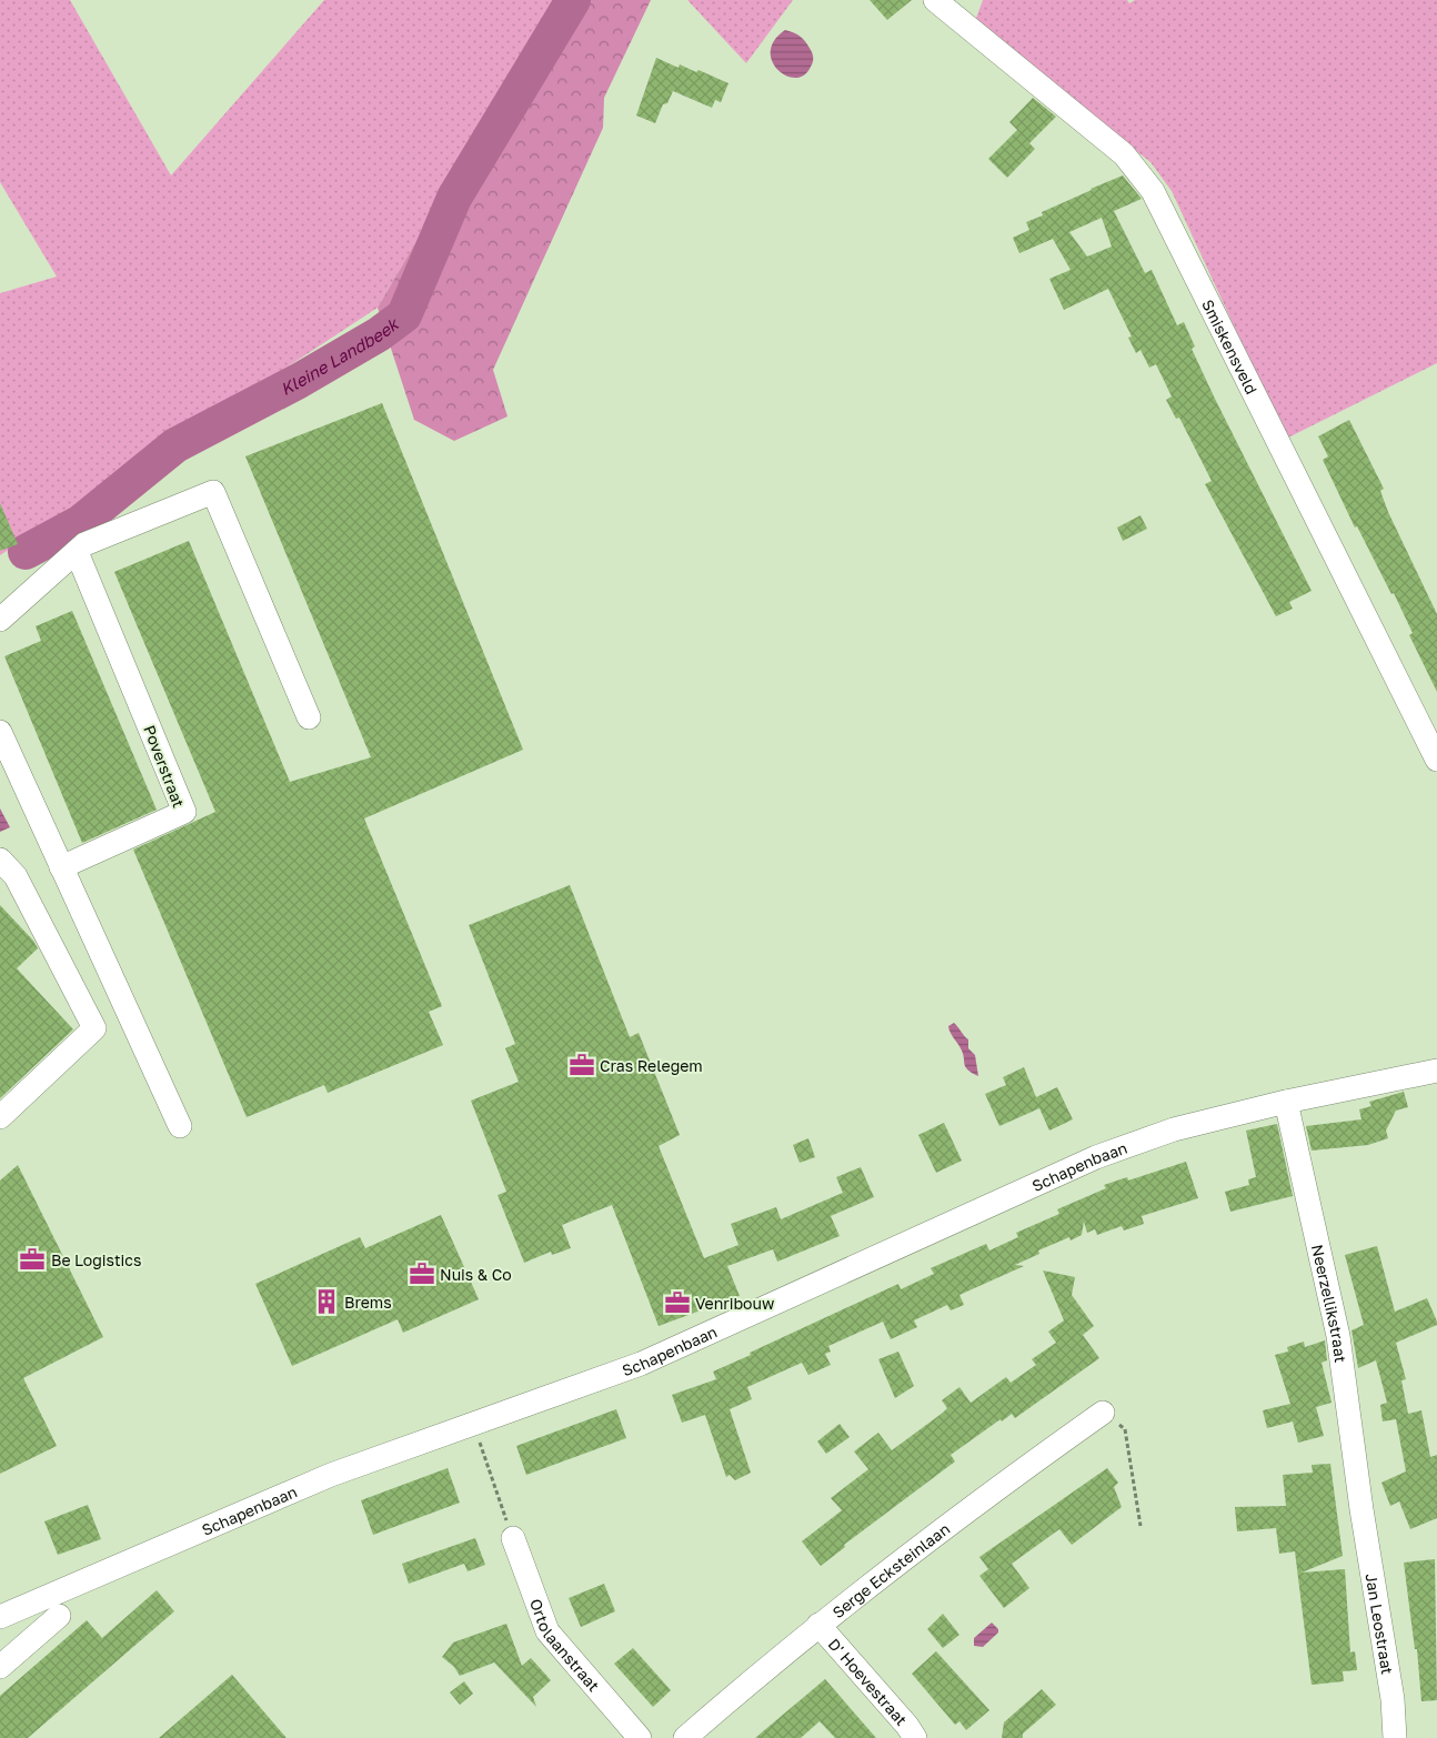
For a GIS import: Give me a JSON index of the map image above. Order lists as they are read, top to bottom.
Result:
{
  "streets": {
    "street": [
      "Smiskensveld",
      "Poverstraat",
      "Schapenbaan",
      "Neerzellikstraat",
      "Serge Ecksteinlaan",
      "Jan Leostraat",
      "Ortolaanstraat",
      "D' Hoevestraat"
    ]
  },
  "crossings": [
    ["Schapenbaan", "Neerzellikstraat"],
    ["Neerzellikstraat", "Jan Leostraat"],
    ["Serge Ecksteinlaan", "D' Hoevestraat"]
  ],
  "water": ["Kleine Landbeek"],
  "places": {
    "office": [
      "Cras Relegem",
      "Be Logistics",
      "Nuis & Co",
      "Venribouw"
    ],
    "building": ["Brems"]
  }
}
